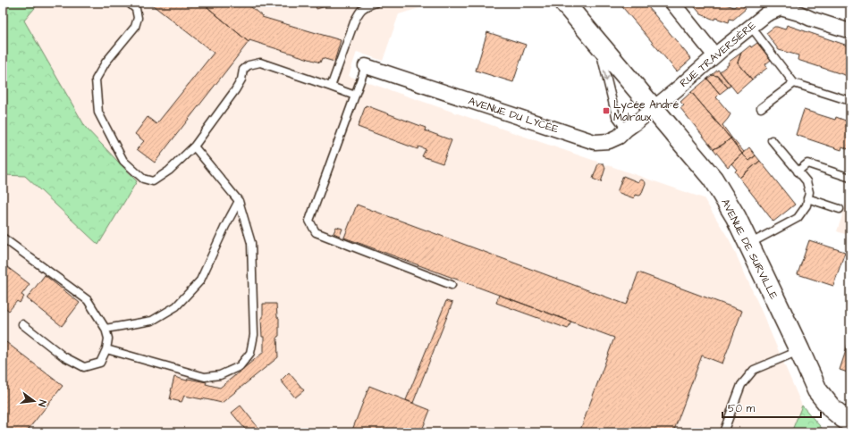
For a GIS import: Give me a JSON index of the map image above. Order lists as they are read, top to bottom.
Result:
{
  "streets": {
    "street": ["RUE TRAVERSIÈRE", "AVENUE DU LYCÉE", "AVENUE DE SURVILLE"]
  },
  "crossings": [
    ["RUE TRAVERSIÈRE", "AVENUE DU LYCÉE"],
    ["RUE TRAVERSIÈRE", "AVENUE DE SURVILLE"],
    ["AVENUE DU LYCÉE", "AVENUE DE SURVILLE"]
  ],
  "places": {
    "transit": ["Lycée André Malraux"]
  },
  "scale_bar": "50 m",
  "north": "right"
}
